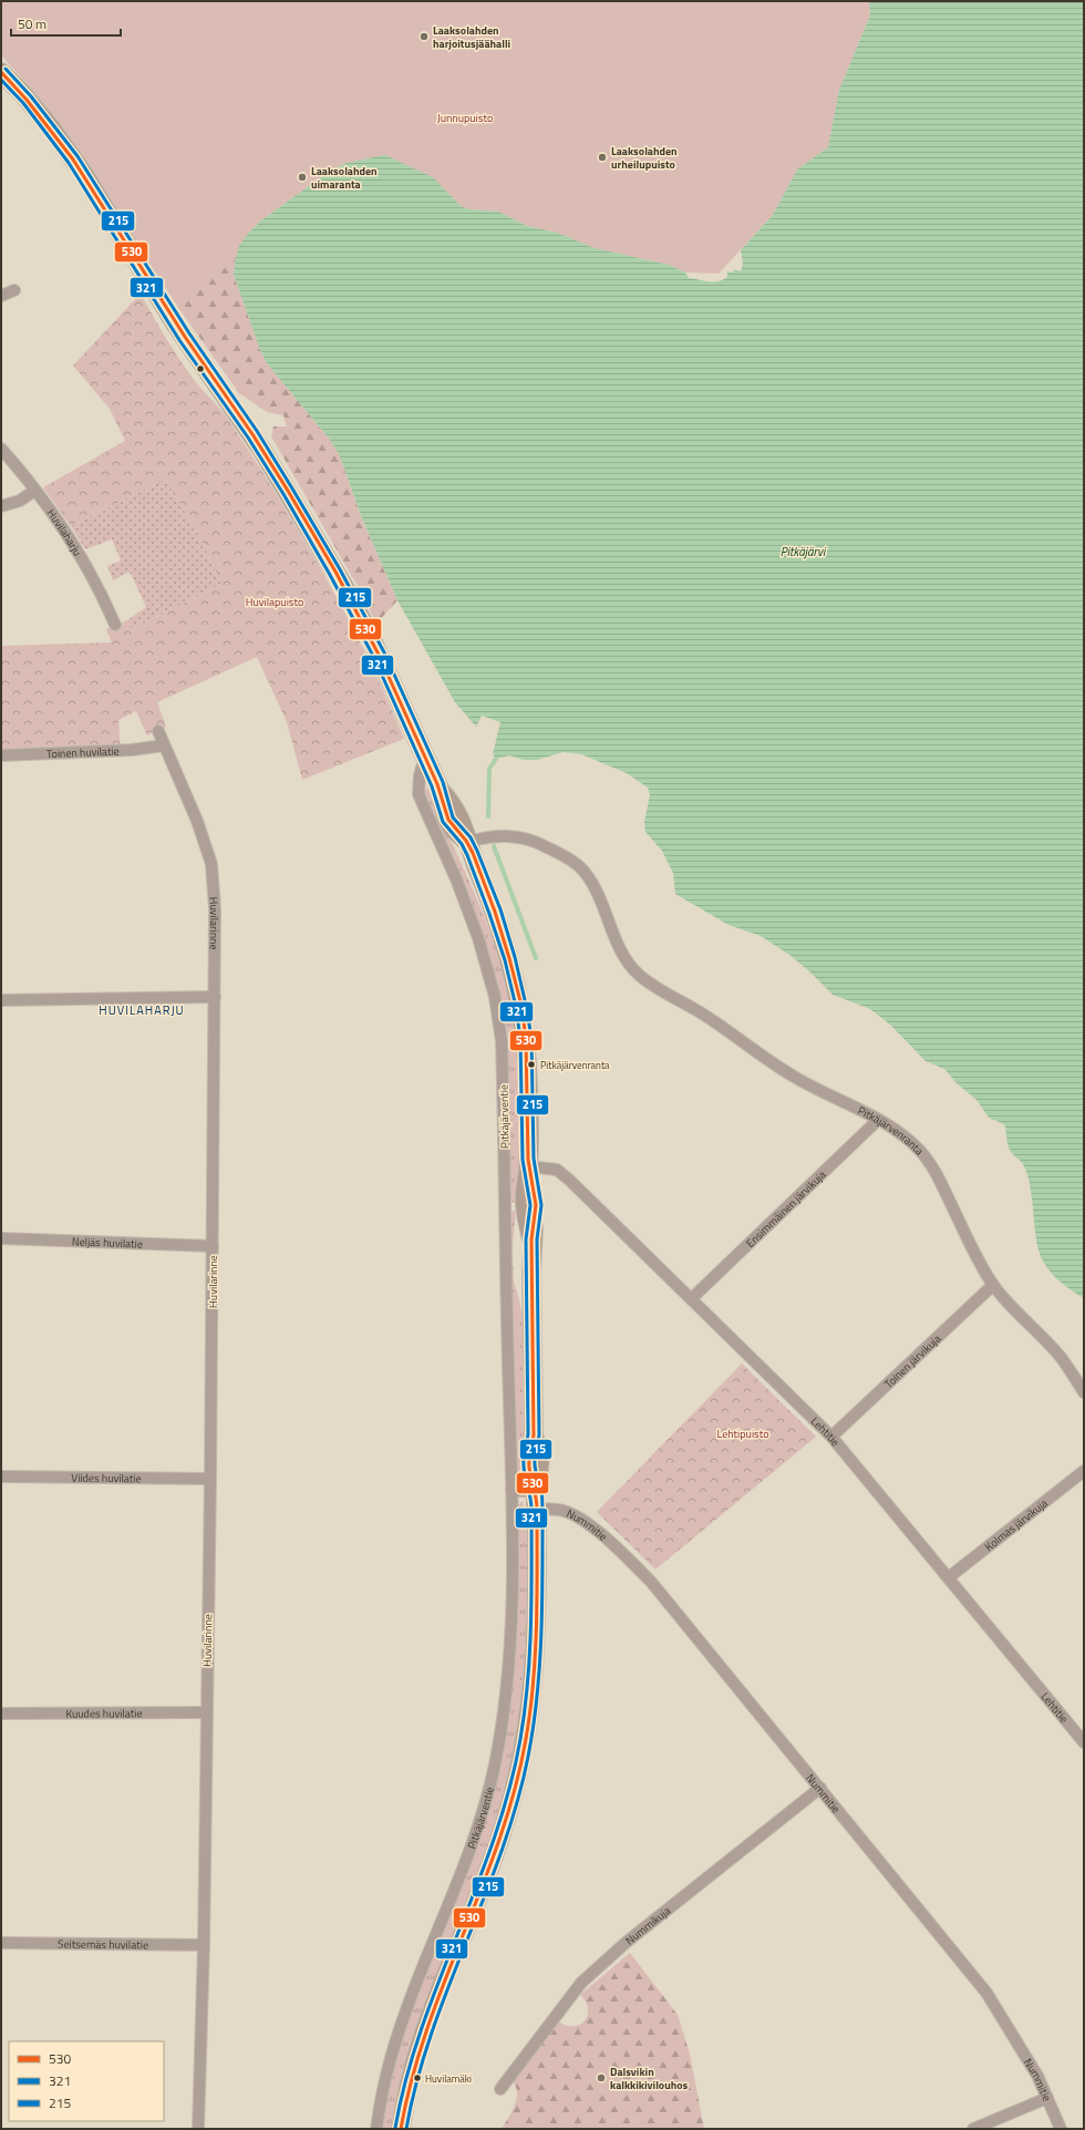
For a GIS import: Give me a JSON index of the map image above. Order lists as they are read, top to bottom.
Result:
{
  "streets": {
    "street": [
      "Huvilaharju",
      "Toinen huvilatie",
      "Huvilarinne",
      "Pitkäjärventie",
      "Pitkäjärvenranta",
      "Ensimmäinen järvikuja",
      "Neljäs huvilatie",
      "Toinen järvikuja",
      "Lehtitie",
      "Viides huvilatie",
      "Kolmas järvikuja",
      "Nummitie",
      "Kuudes huvilatie",
      "Nummikuja",
      "Seitsemäs huvilatie"
    ]
  },
  "crossings": [
    ["Toinen huvilatie", "Huvilarinne"],
    ["Huvilarinne", "Neljäs huvilatie"],
    ["Huvilarinne", "Viides huvilatie"],
    ["Huvilarinne", "Kuudes huvilatie"],
    ["Huvilarinne", "Seitsemäs huvilatie"],
    ["Pitkäjärvenranta", "Ensimmäinen järvikuja"],
    ["Pitkäjärvenranta", "Toinen järvikuja"],
    ["Ensimmäinen järvikuja", "Lehtitie"],
    ["Toinen järvikuja", "Lehtitie"],
    ["Lehtitie", "Kolmas järvikuja"],
    ["Nummitie", "Nummikuja"]
  ],
  "districts": ["HUVILAHARJU"],
  "water": ["Pitkäjärvi"],
  "parks": ["Junnupuisto", "Huvilapuisto", "Lehtipuisto"],
  "places": [
    "Laaksolahden harjoitusjäähalli",
    "Laaksolahden urheilupuisto",
    "Laaksolahden uimaranta",
    "Pitkäjärvenranta",
    "Huvilamäki",
    "Dalsvikin kalkkikivilouhos"
  ],
  "lines": ["transit line 215", "transit line 530", "transit line 321"],
  "legend": ["530", "321", "215"],
  "scale_bar": "50 m"
}
